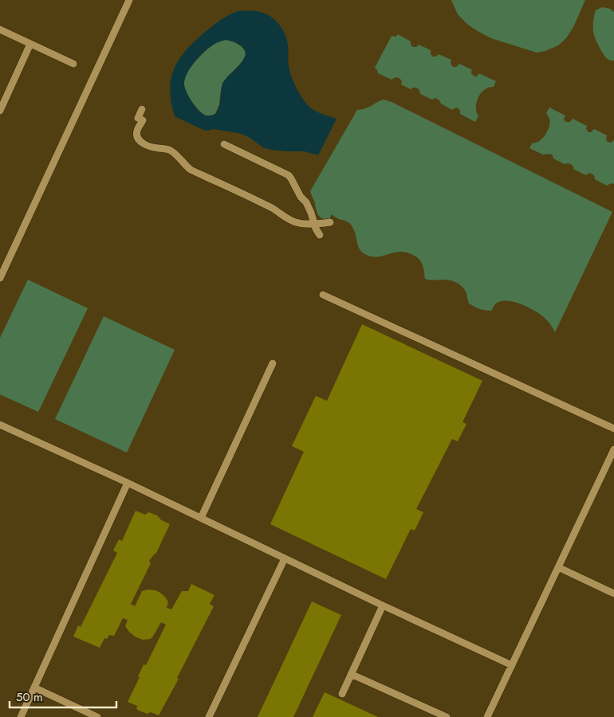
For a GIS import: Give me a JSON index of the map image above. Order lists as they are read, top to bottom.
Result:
{
  "scale_bar": "50 m"
}
